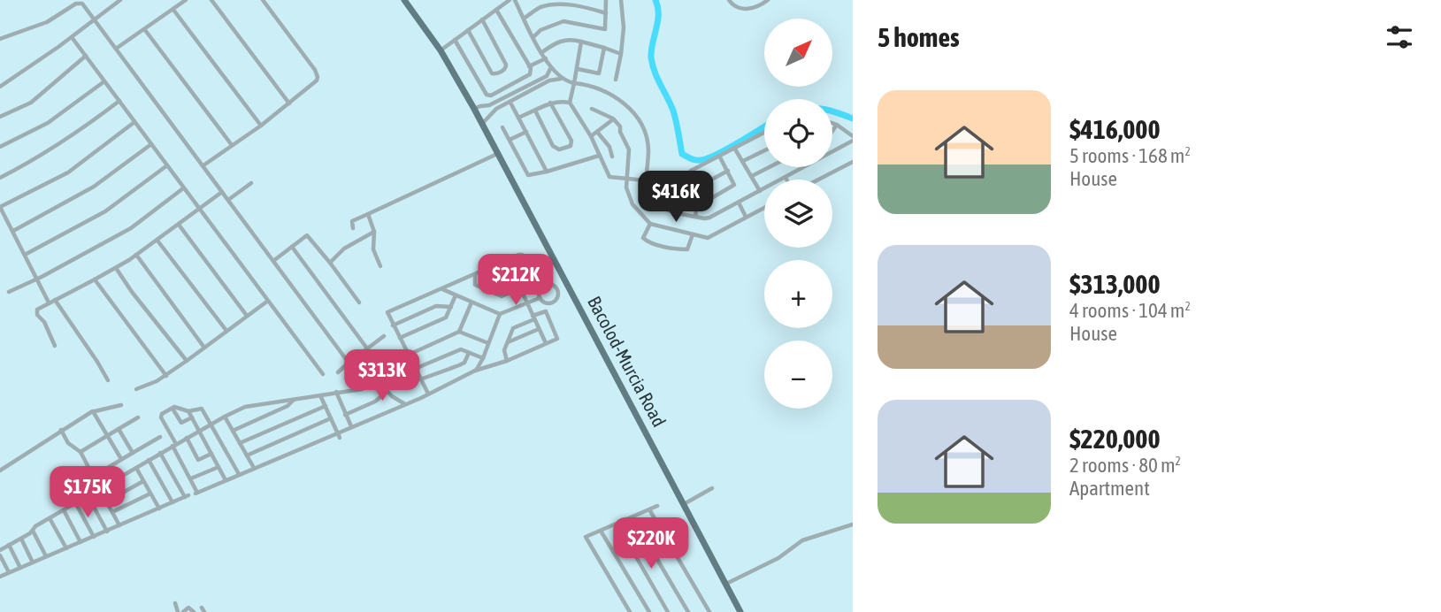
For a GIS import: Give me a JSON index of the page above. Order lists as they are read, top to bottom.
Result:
{
  "streets": {
    "main road": ["Bacolod-Murcia Road"]
  },
  "north": "top right",
  "page": {
    "heading": "5 homes",
    "map_buttons": ["+", "−"],
    "list": [
      {
        "name": "$416,000",
        "note": "5 rooms · 168 m² · House"
      },
      {
        "name": "$313,000",
        "note": "4 rooms · 104 m² · House"
      },
      {
        "name": "$220,000",
        "note": "2 rooms · 80 m² · Apartment"
      }
    ],
    "price": [
      "$416K",
      "$212K",
      "$313K",
      "$175K",
      "$220K"
    ]
  }
}
